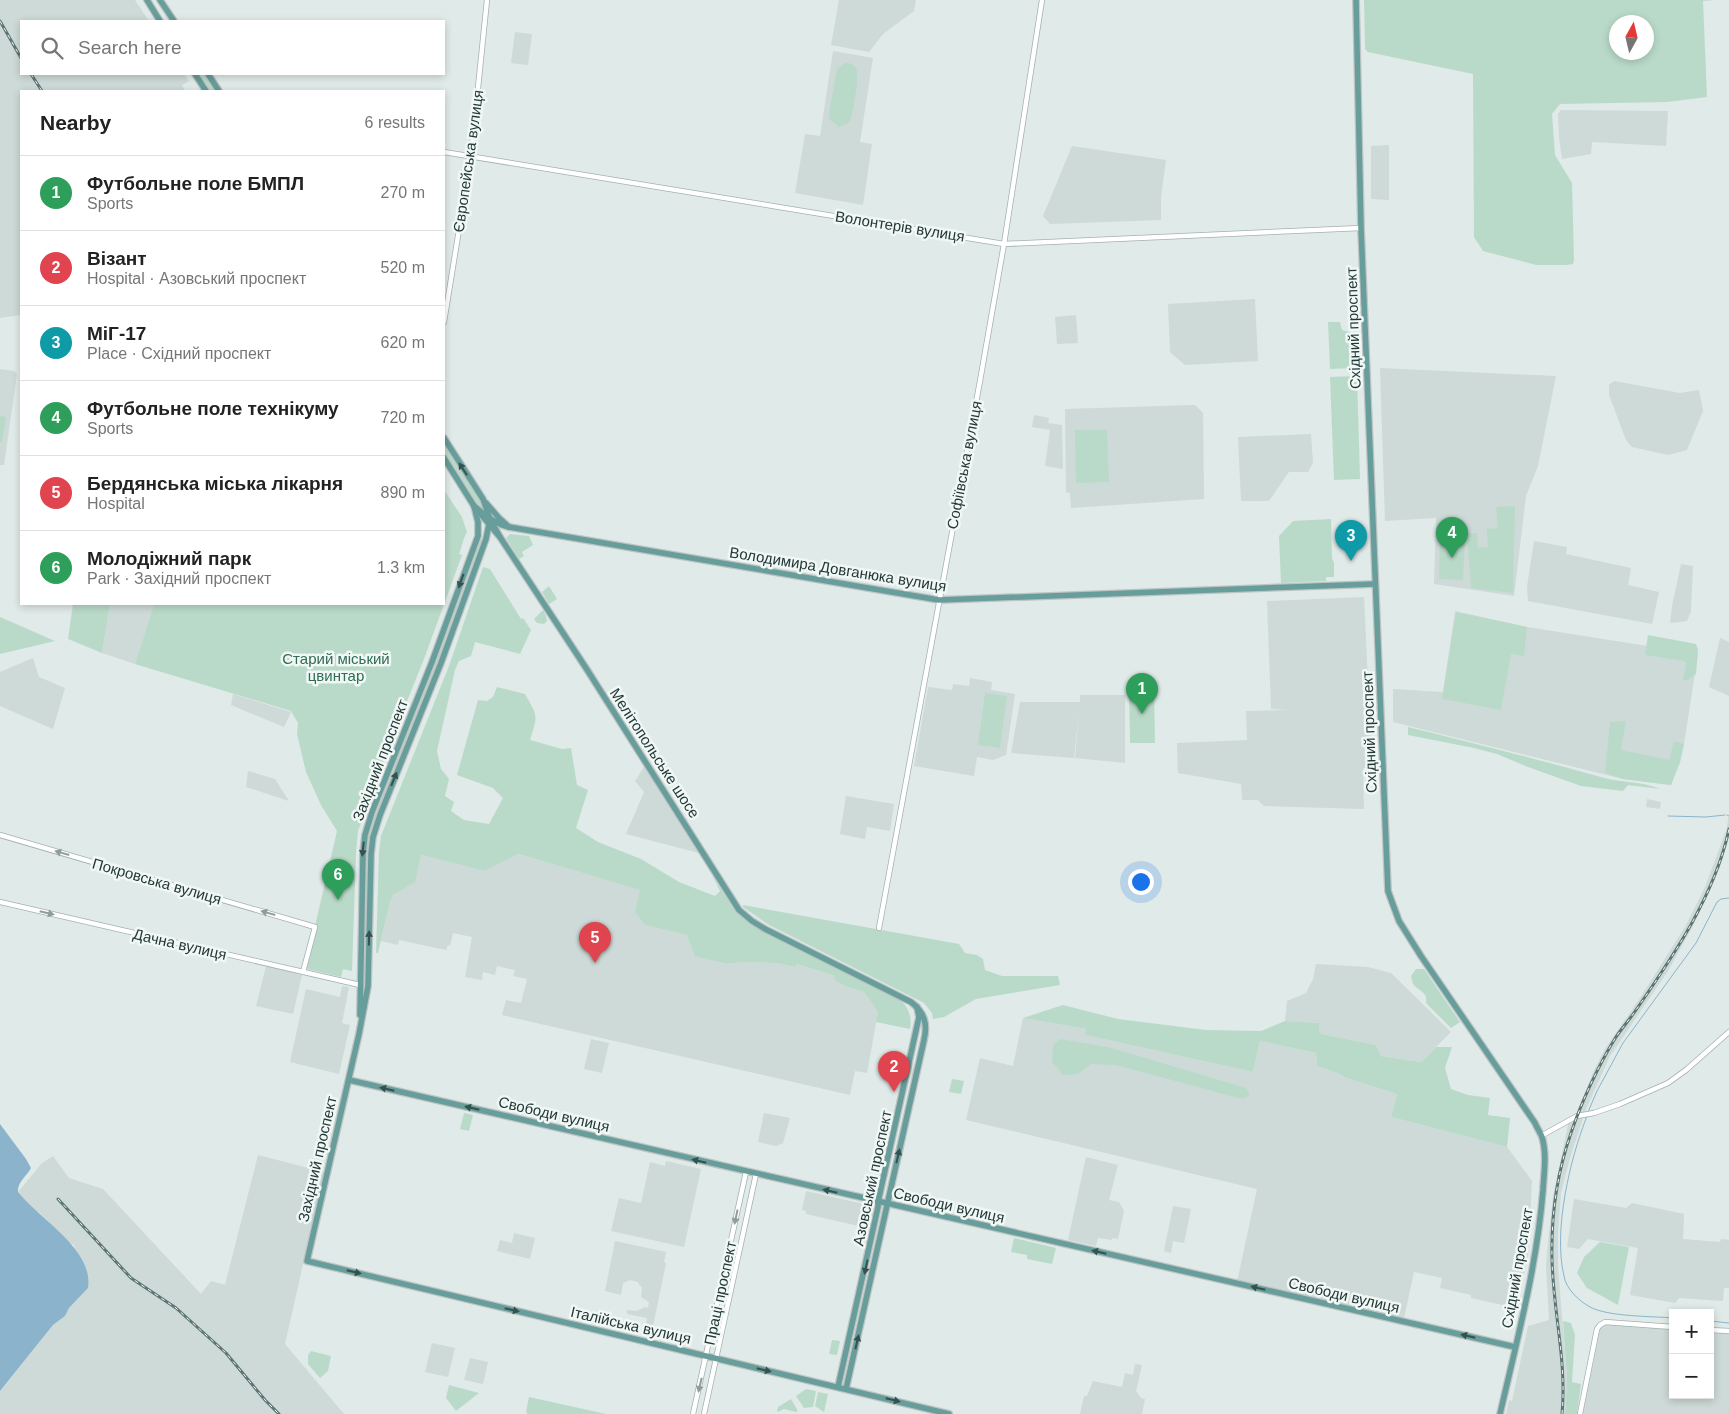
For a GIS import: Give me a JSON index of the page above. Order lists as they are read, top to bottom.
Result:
{
  "streets": {
    "main road": [
      "Східний проспект",
      "Володимира Довганюка вулиця",
      "Мелітопольське шосе",
      "Західний проспект",
      "Свободи вулиця",
      "Азовський проспект",
      "Італійська вулиця"
    ],
    "street": [
      "Європейська вулиця",
      "Волонтерів вулиця",
      "Софіївська вулиця",
      "Покровська вулиця",
      "Дачна вулиця",
      "Праці проспект"
    ]
  },
  "crossings": [
    ["Європейська вулиця", "Волонтерів вулиця"],
    ["Волонтерів вулиця", "Східний проспект"],
    ["Волонтерів вулиця", "Софіївська вулиця"],
    ["Східний проспект", "Володимира Довганюка вулиця"],
    ["Східний проспект", "Свободи вулиця"],
    ["Софіївська вулиця", "Володимира Довганюка вулиця"],
    ["Мелітопольське шосе", "Азовський проспект"],
    ["Західний проспект", "Дачна вулиця"],
    ["Західний проспект", "Свободи вулиця"],
    ["Західний проспект", "Італійська вулиця"],
    ["Покровська вулиця", "Дачна вулиця"],
    ["Свободи вулиця", "Азовський проспект"],
    ["Свободи вулиця", "Праці проспект"],
    ["Азовський проспект", "Італійська вулиця"],
    ["Праці проспект", "Італійська вулиця"]
  ],
  "one_way": [
    "Покровська вулиця",
    "Дачна вулиця",
    "Свободи вулиця",
    "Італійська вулиця"
  ],
  "parks": ["Старий міський цвинтар"],
  "north": "top",
  "page": {
    "search": "Search here",
    "heading": ["Nearby", "6 results"],
    "list": [
      {
        "mark": "1",
        "name": "Футбольне поле БМПЛ",
        "note": "Sports",
        "value": "270 m"
      },
      {
        "mark": "2",
        "name": "Візант",
        "note": "Hospital · Азовський проспект",
        "value": "520 m"
      },
      {
        "mark": "3",
        "name": "МіГ-17",
        "note": "Place · Східний проспект",
        "value": "620 m"
      },
      {
        "mark": "4",
        "name": "Футбольне поле технікуму",
        "note": "Sports",
        "value": "720 m"
      },
      {
        "mark": "5",
        "name": "Бердянська міська лікарня",
        "note": "Hospital",
        "value": "890 m"
      },
      {
        "mark": "6",
        "name": "Молодіжний парк",
        "note": "Park · Західний проспект",
        "value": "1.3 km"
      }
    ],
    "pins": [
      "4",
      "3",
      "1",
      "6",
      "5",
      "2"
    ],
    "map_buttons": ["+", "−"]
  }
}
